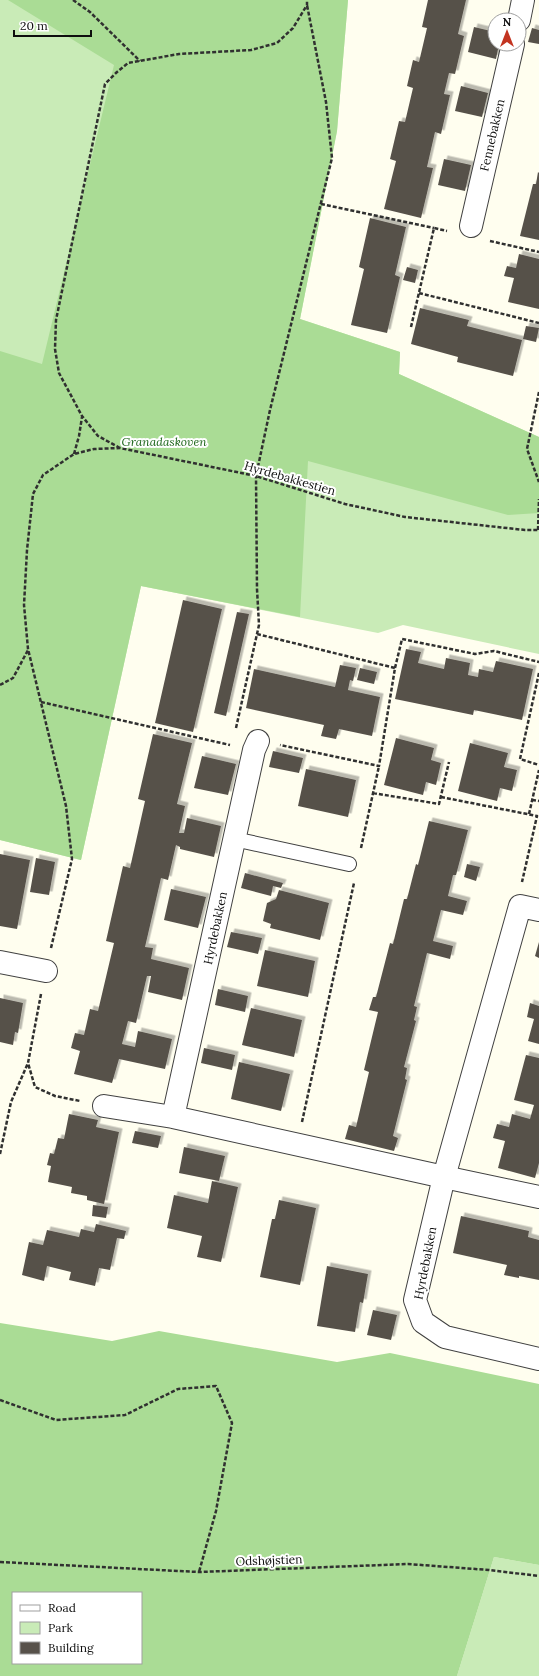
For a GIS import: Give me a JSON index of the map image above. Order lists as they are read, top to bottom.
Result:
{
  "streets": {
    "street": ["Fennebakken", "Hyrdebakken"],
    "path": ["Hyrdebakkestien", "Odshøjstien"]
  },
  "parks": ["Granadaskoven"],
  "legend": ["Road", "Park", "Building"],
  "scale_bar": "20 m",
  "north": "top"
}
